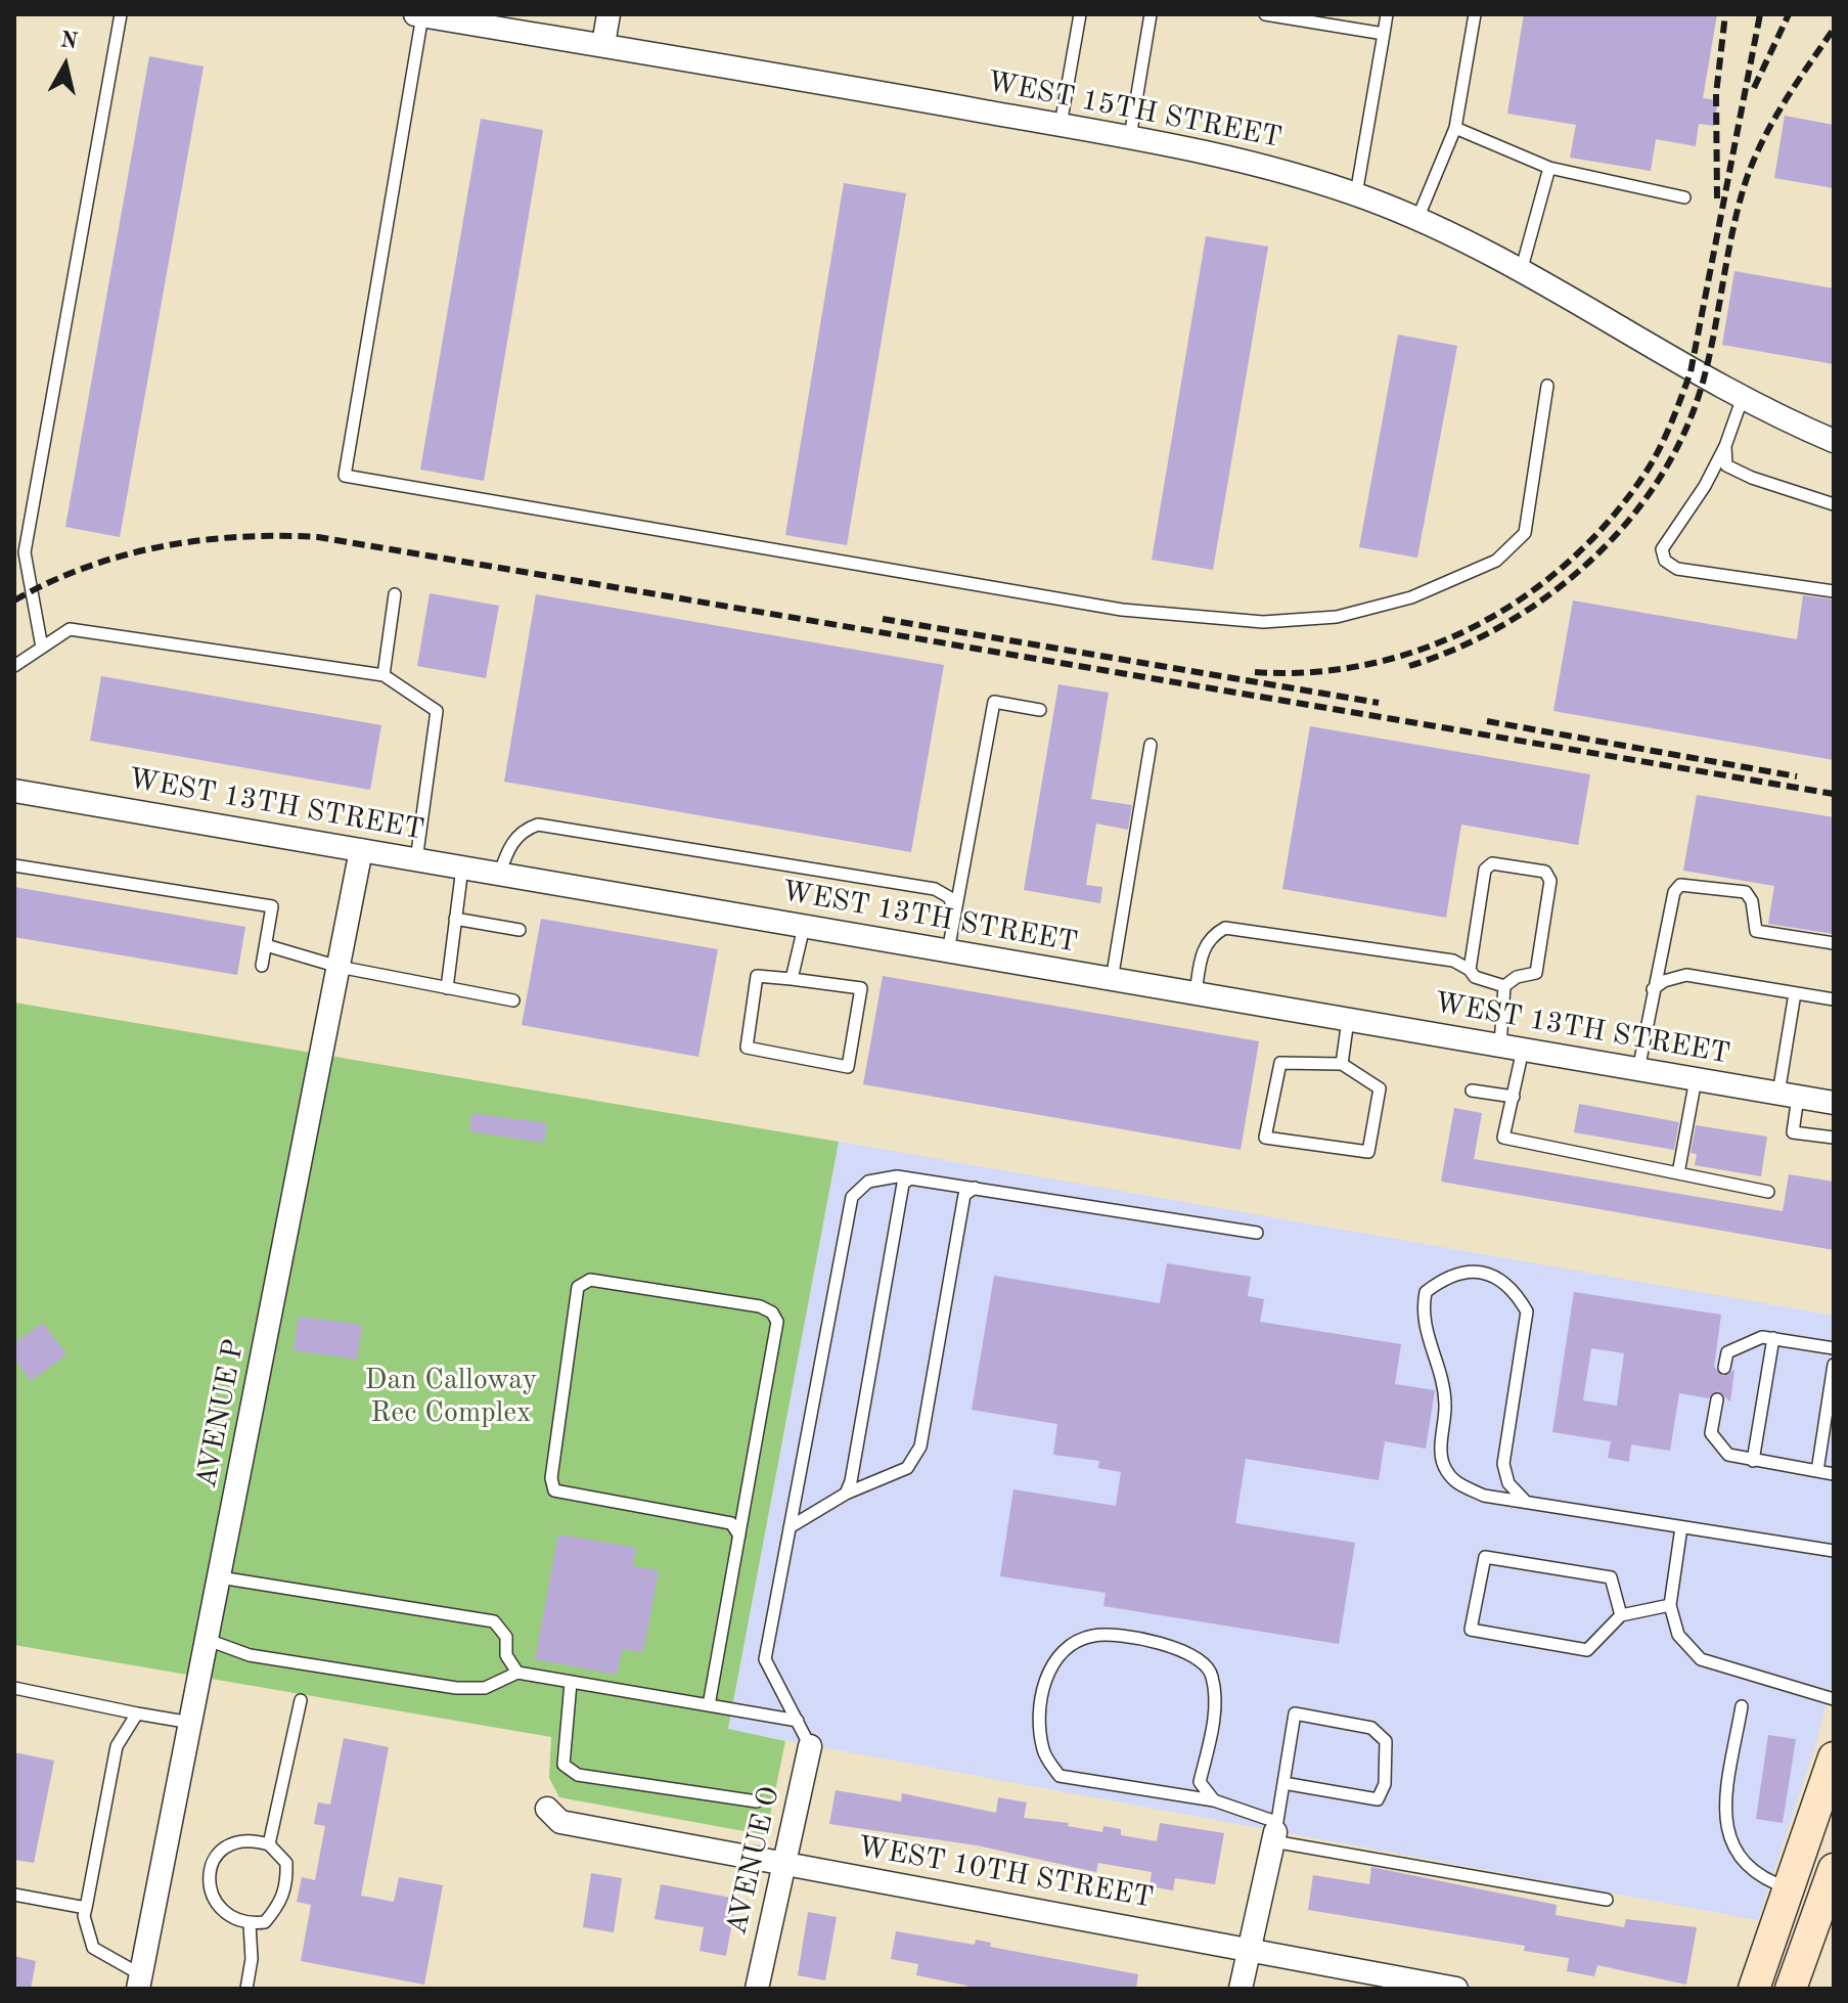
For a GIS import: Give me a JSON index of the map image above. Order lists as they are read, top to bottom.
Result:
{
  "streets": {
    "street": [
      "WEST 15TH STREET",
      "WEST 13TH STREET",
      "AVENUE P",
      "AVENUE O",
      "WEST 10TH STREET"
    ]
  },
  "crossings": [
    ["WEST 13TH STREET", "AVENUE P"],
    ["AVENUE O", "WEST 10TH STREET"]
  ],
  "parks": ["Dan Calloway Rec Complex"],
  "north": "top"
}
